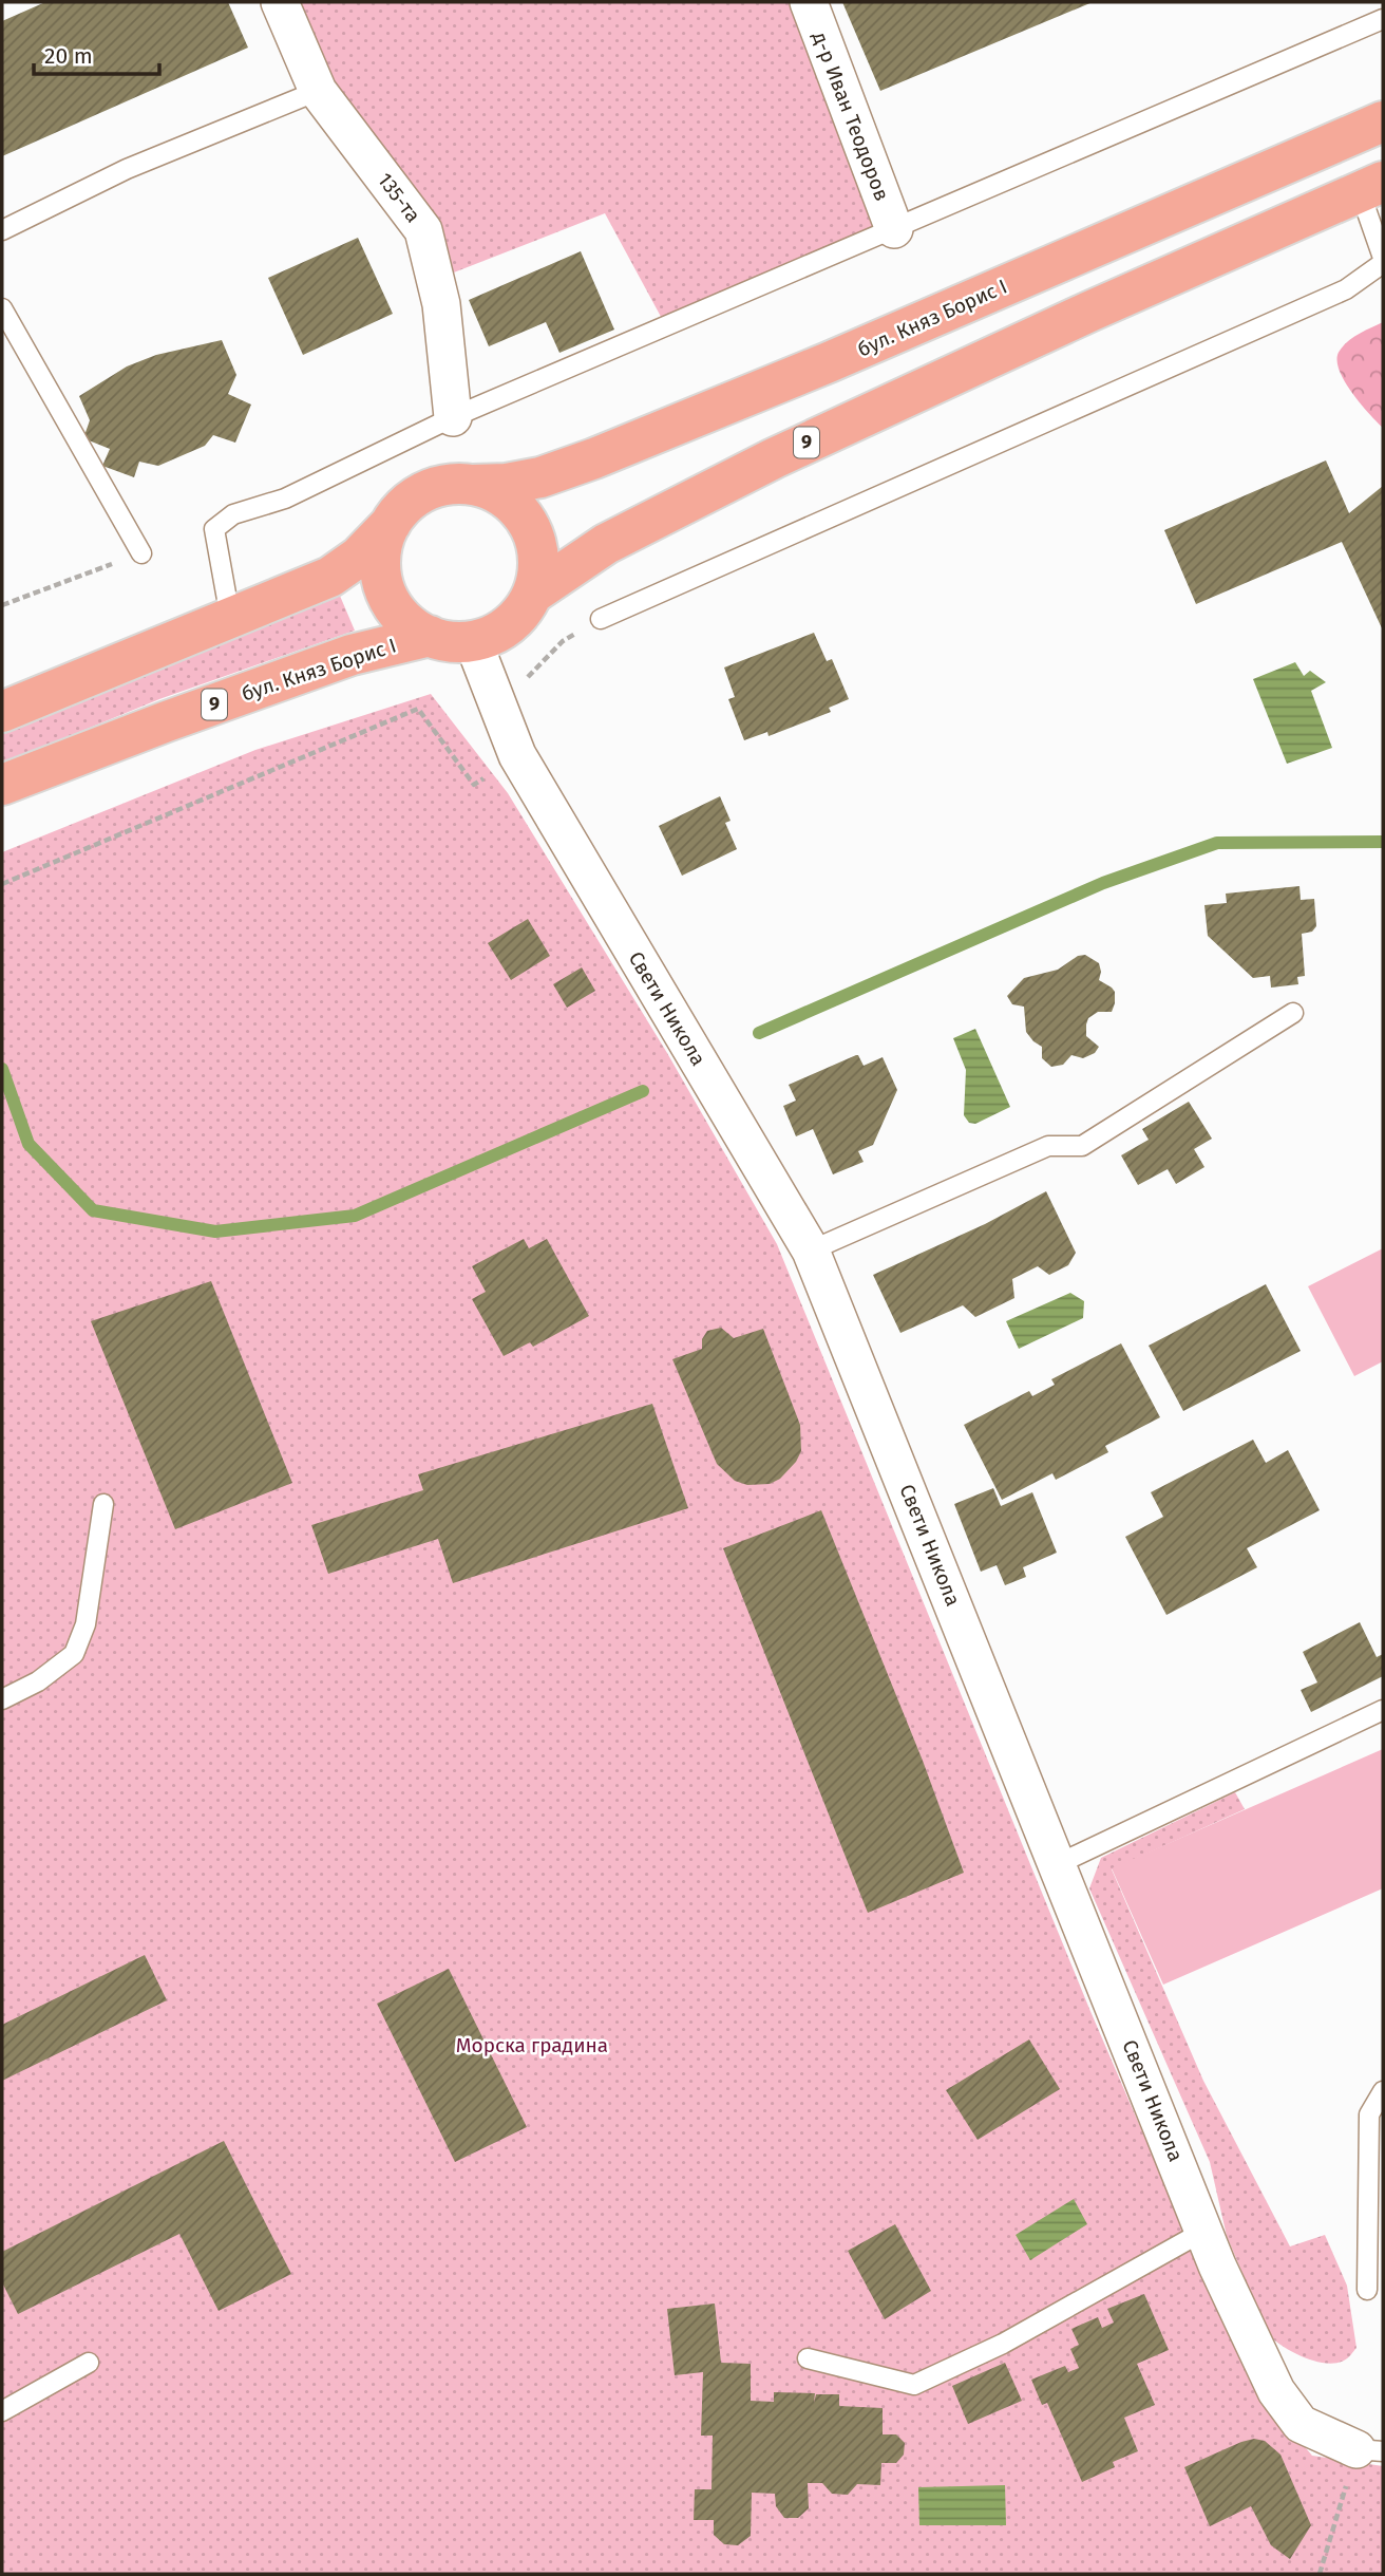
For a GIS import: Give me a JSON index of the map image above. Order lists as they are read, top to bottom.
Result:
{
  "streets": {
    "highway": ["бул. Княз Борис I", "9"],
    "street": ["д-р Иван Теодоров", "135-та", "Свети Никола"]
  },
  "crossings": [
    ["бул. Княз Борис I", "9"],
    ["бул. Княз Борис I", "Свети Никола"],
    ["9", "Свети Никола"]
  ],
  "parks": ["Морска градина"],
  "scale_bar": "20 m"
}
